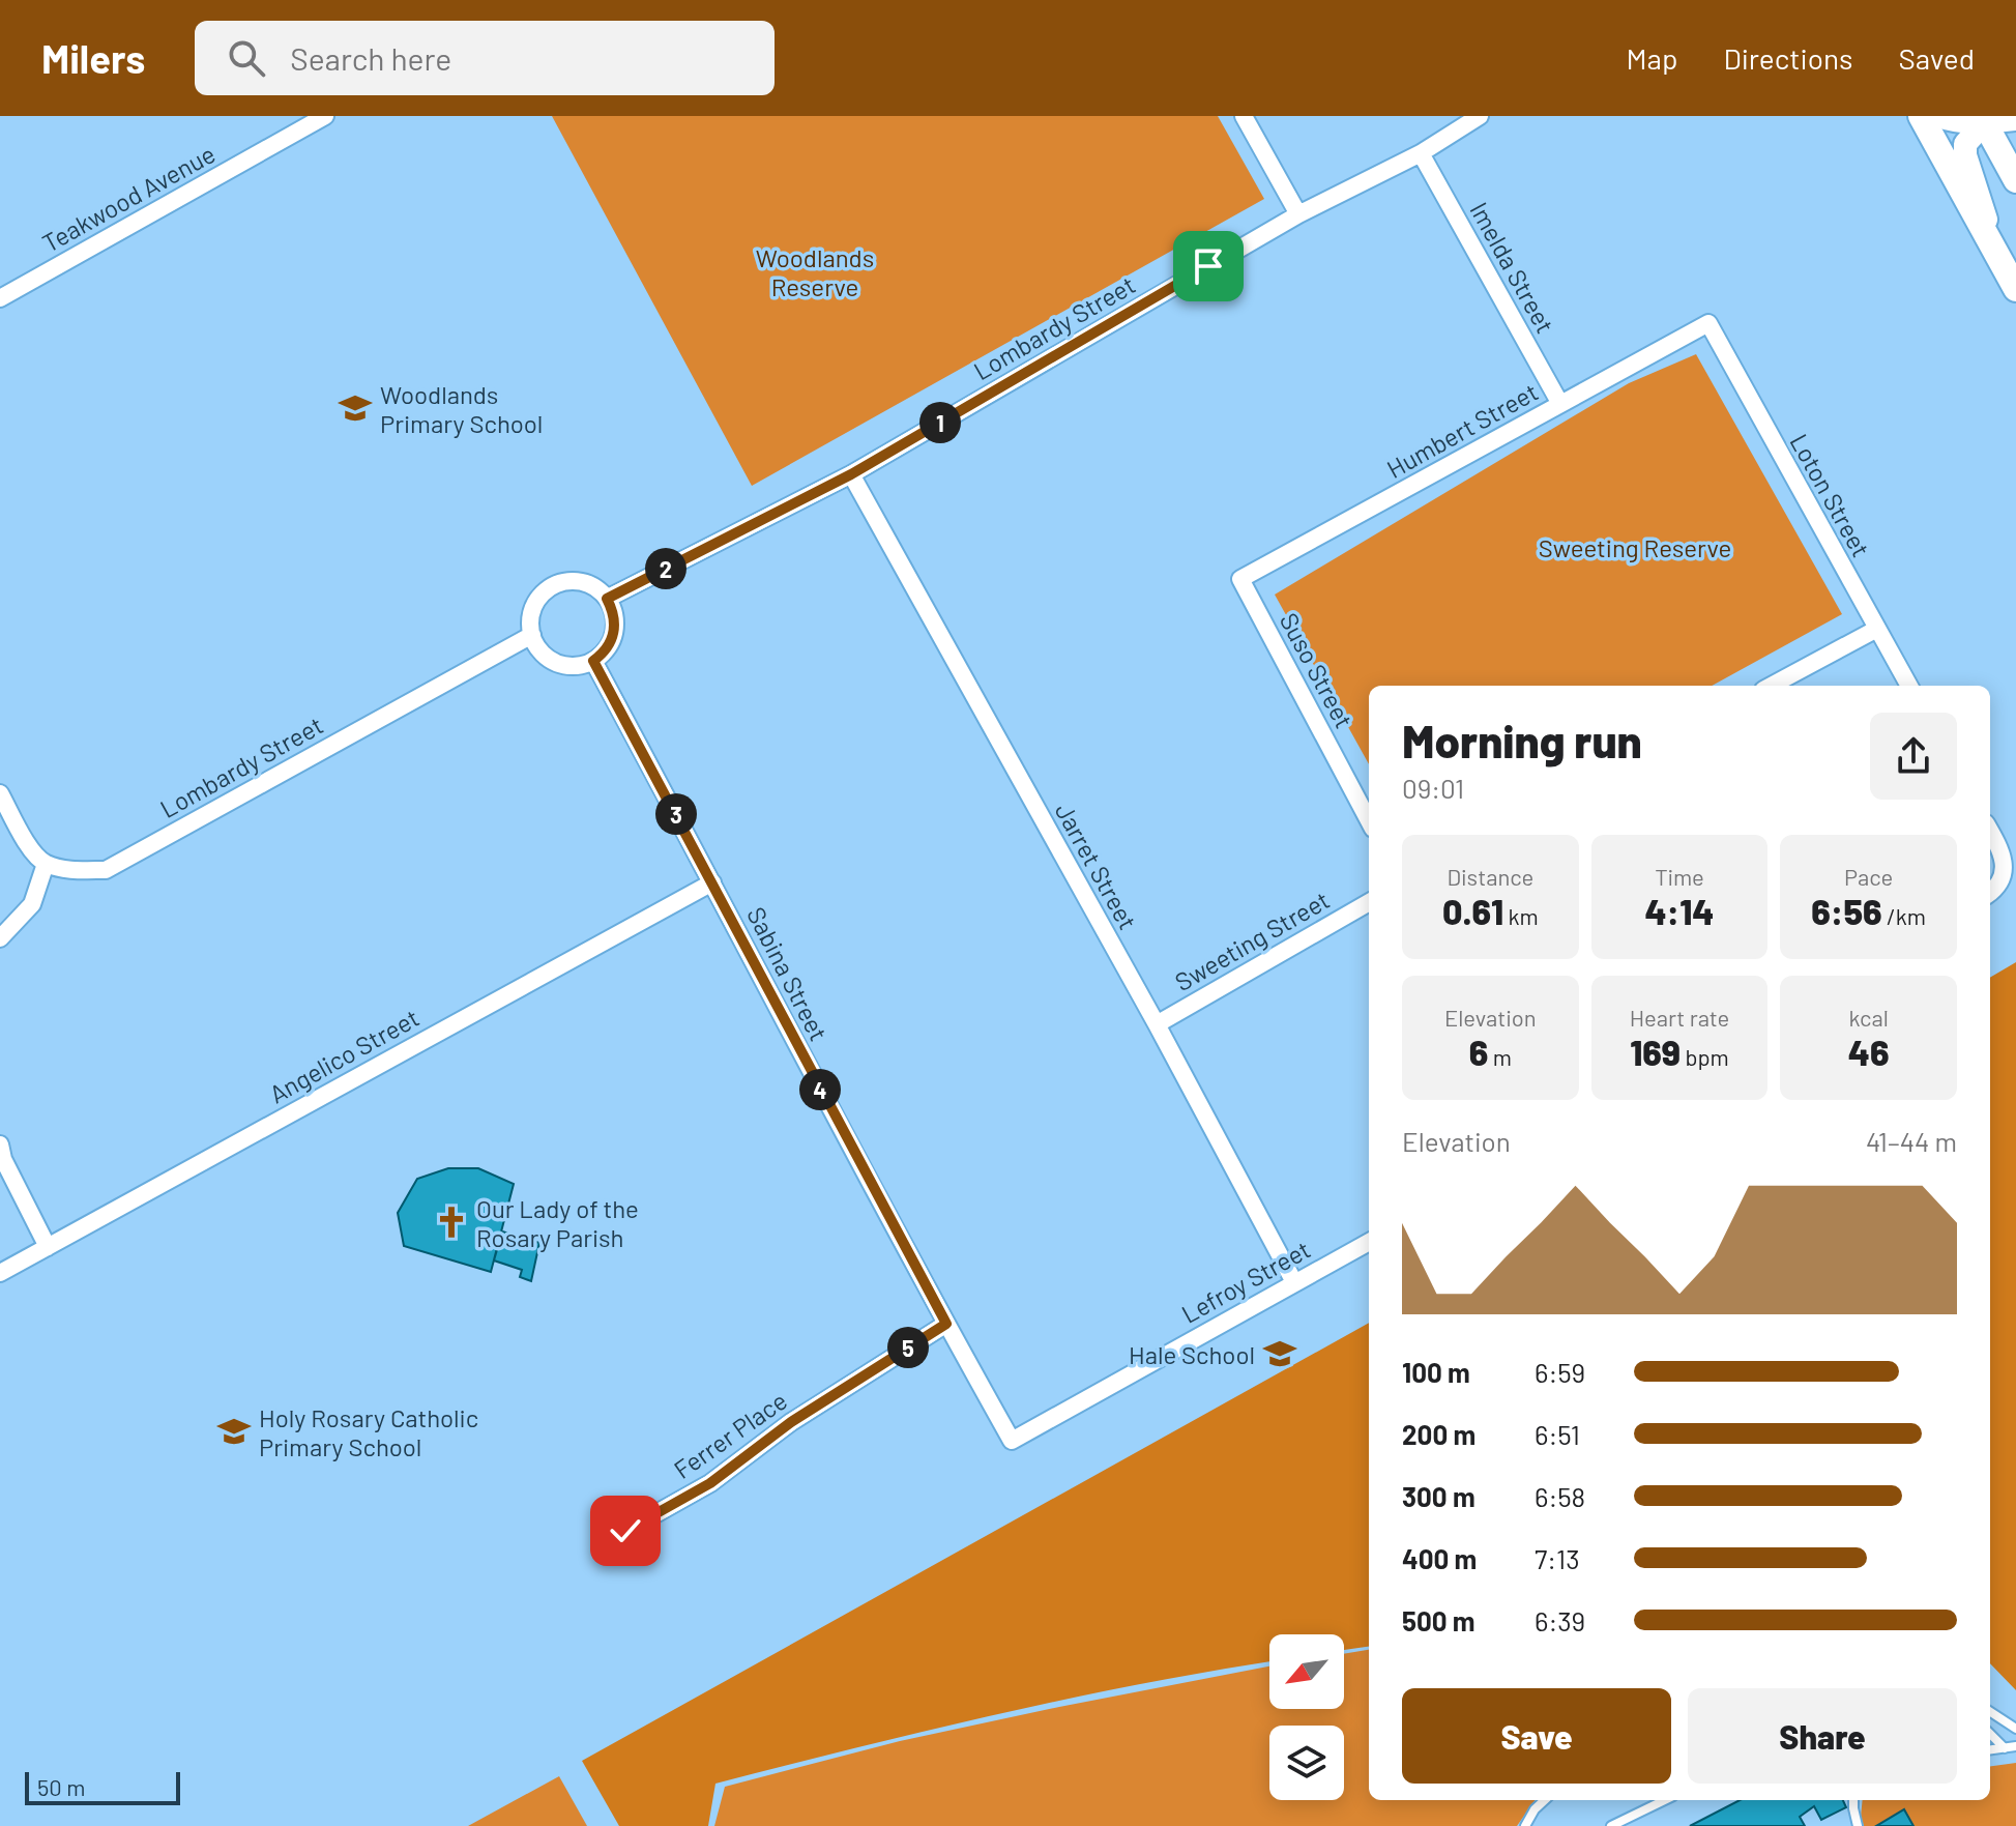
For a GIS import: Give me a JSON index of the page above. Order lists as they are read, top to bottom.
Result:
{
  "streets": {
    "street": [
      "Teakwood Avenue",
      "Imelda Street",
      "Lombardy Street",
      "Humbert Street",
      "Loton Street",
      "Suso Street",
      "Jarret Street",
      "Sweeting Street",
      "Sabina Street",
      "Angelico Street",
      "Lefroy Street",
      "Ferrer Place"
    ]
  },
  "crossings": [
    ["Imelda Street", "Lombardy Street"],
    ["Imelda Street", "Humbert Street"],
    ["Lombardy Street", "Jarret Street"],
    ["Lombardy Street", "Sabina Street"],
    ["Humbert Street", "Loton Street"],
    ["Humbert Street", "Suso Street"],
    ["Jarret Street", "Sweeting Street"],
    ["Jarret Street", "Lefroy Street"],
    ["Sabina Street", "Angelico Street"],
    ["Sabina Street", "Lefroy Street"],
    ["Sabina Street", "Ferrer Place"]
  ],
  "parks": ["Woodlands Reserve", "Sweeting Reserve"],
  "places": {
    "school or university": ["Woodlands Primary School", "Hale School", "Holy Rosary Catholic Primary School"],
    "church": ["Our Lady of the Rosary Parish"]
  },
  "scale_bar": "50 m",
  "north": "bottom left",
  "page": {
    "header": "Milers",
    "search": "Search here",
    "nav": ["Map", "Directions", "Saved"],
    "pins": [
      "1",
      "2",
      "3",
      "4",
      "5"
    ],
    "heading": ["Morning run", "09:01"],
    "stats": [
      ["Distance", "0.61 km"],
      ["Time", "4:14"],
      ["Pace", "6:56 /km"],
      ["Elevation", "6 m"],
      ["Heart rate", "169 bpm"],
      ["kcal", "46"]
    ],
    "chart": ["Elevation", "41–44 m"],
    "list": [
      {
        "name": "100 m",
        "note": "6:59"
      },
      {
        "name": "200 m",
        "note": "6:51"
      },
      {
        "name": "300 m",
        "note": "6:58"
      },
      {
        "name": "400 m",
        "note": "7:13"
      },
      {
        "name": "500 m",
        "note": "6:39"
      }
    ],
    "buttons": ["Save", "Share"],
    "scale": "50 m"
  }
}
